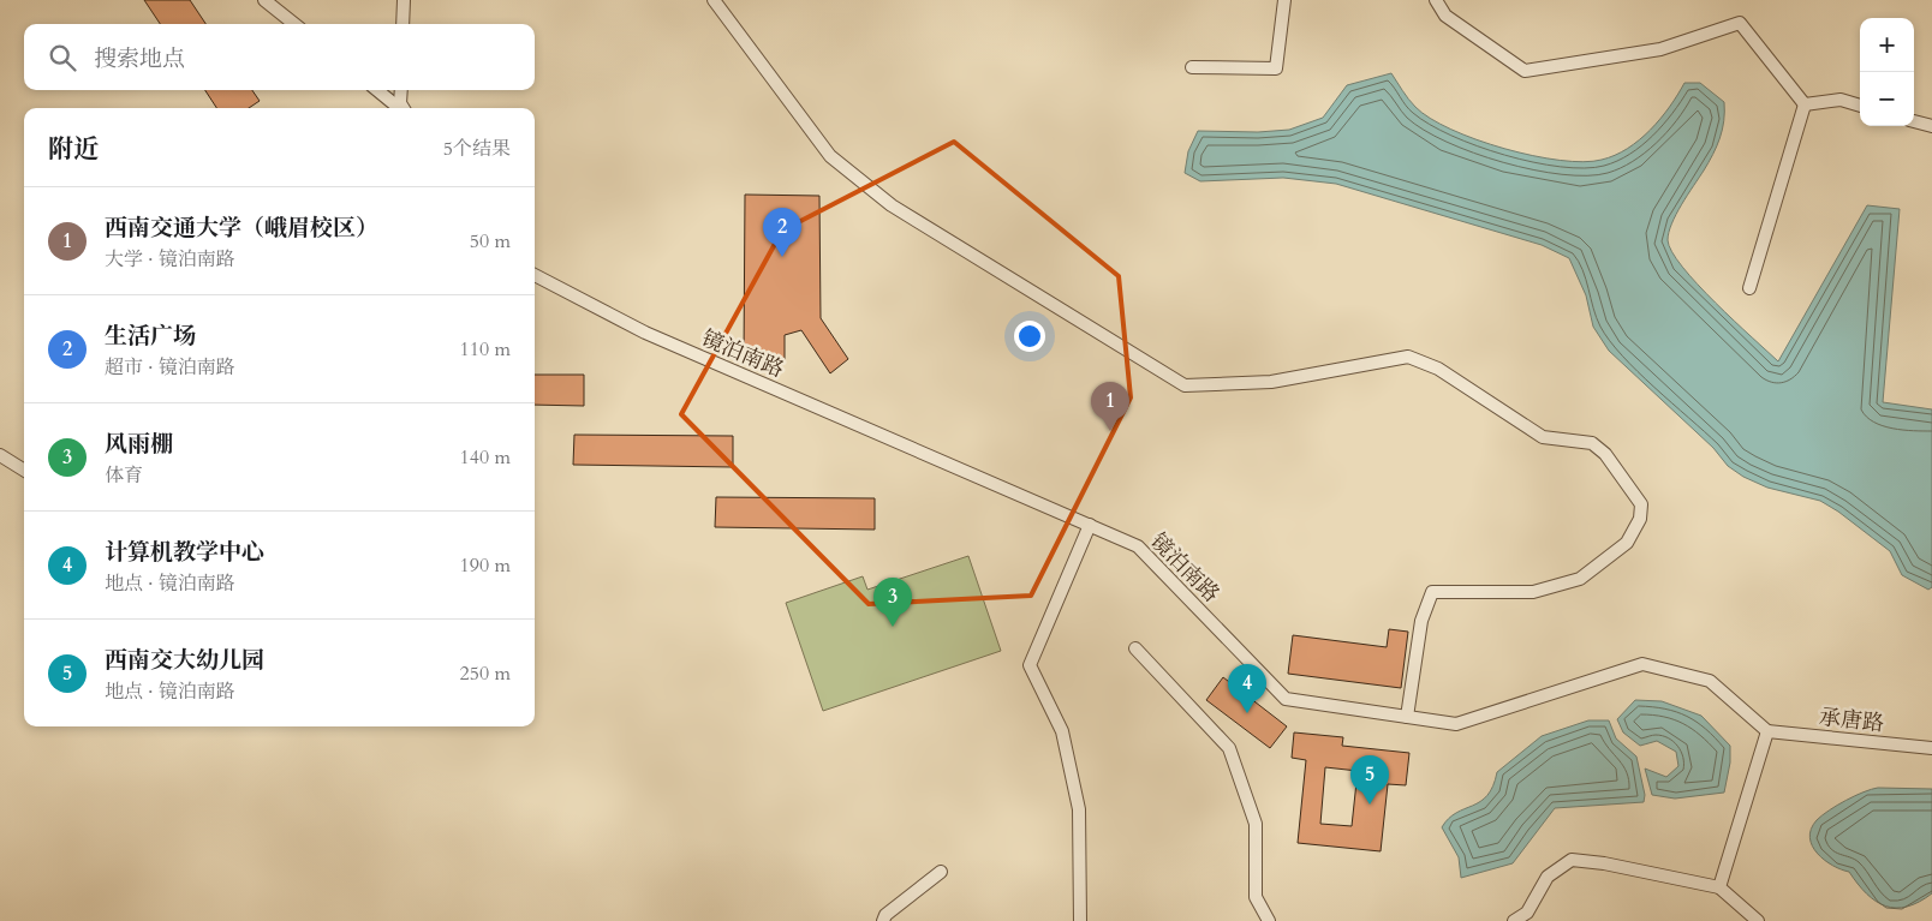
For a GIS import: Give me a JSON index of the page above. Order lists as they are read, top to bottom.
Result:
{
  "streets": {
    "street": ["镜泊南路", "承唐路"]
  },
  "crossings": [
    ["镜泊南路", "承唐路"]
  ],
  "page": {
    "map_buttons": ["+", "−"],
    "search": "搜索地点",
    "heading": ["附近", "5个结果"],
    "list": [
      {
        "mark": "1",
        "name": "西南交通大学（峨眉校区）",
        "note": "大学 · 镜泊南路",
        "value": "50 m"
      },
      {
        "mark": "2",
        "name": "生活广场",
        "note": "超市 · 镜泊南路",
        "value": "110 m"
      },
      {
        "mark": "3",
        "name": "风雨棚",
        "note": "体育",
        "value": "140 m"
      },
      {
        "mark": "4",
        "name": "计算机教学中心",
        "note": "地点 · 镜泊南路",
        "value": "190 m"
      },
      {
        "mark": "5",
        "name": "西南交大幼儿园",
        "note": "地点 · 镜泊南路",
        "value": "250 m"
      }
    ],
    "pins": [
      "2",
      "1",
      "3",
      "4",
      "5"
    ]
  }
}
